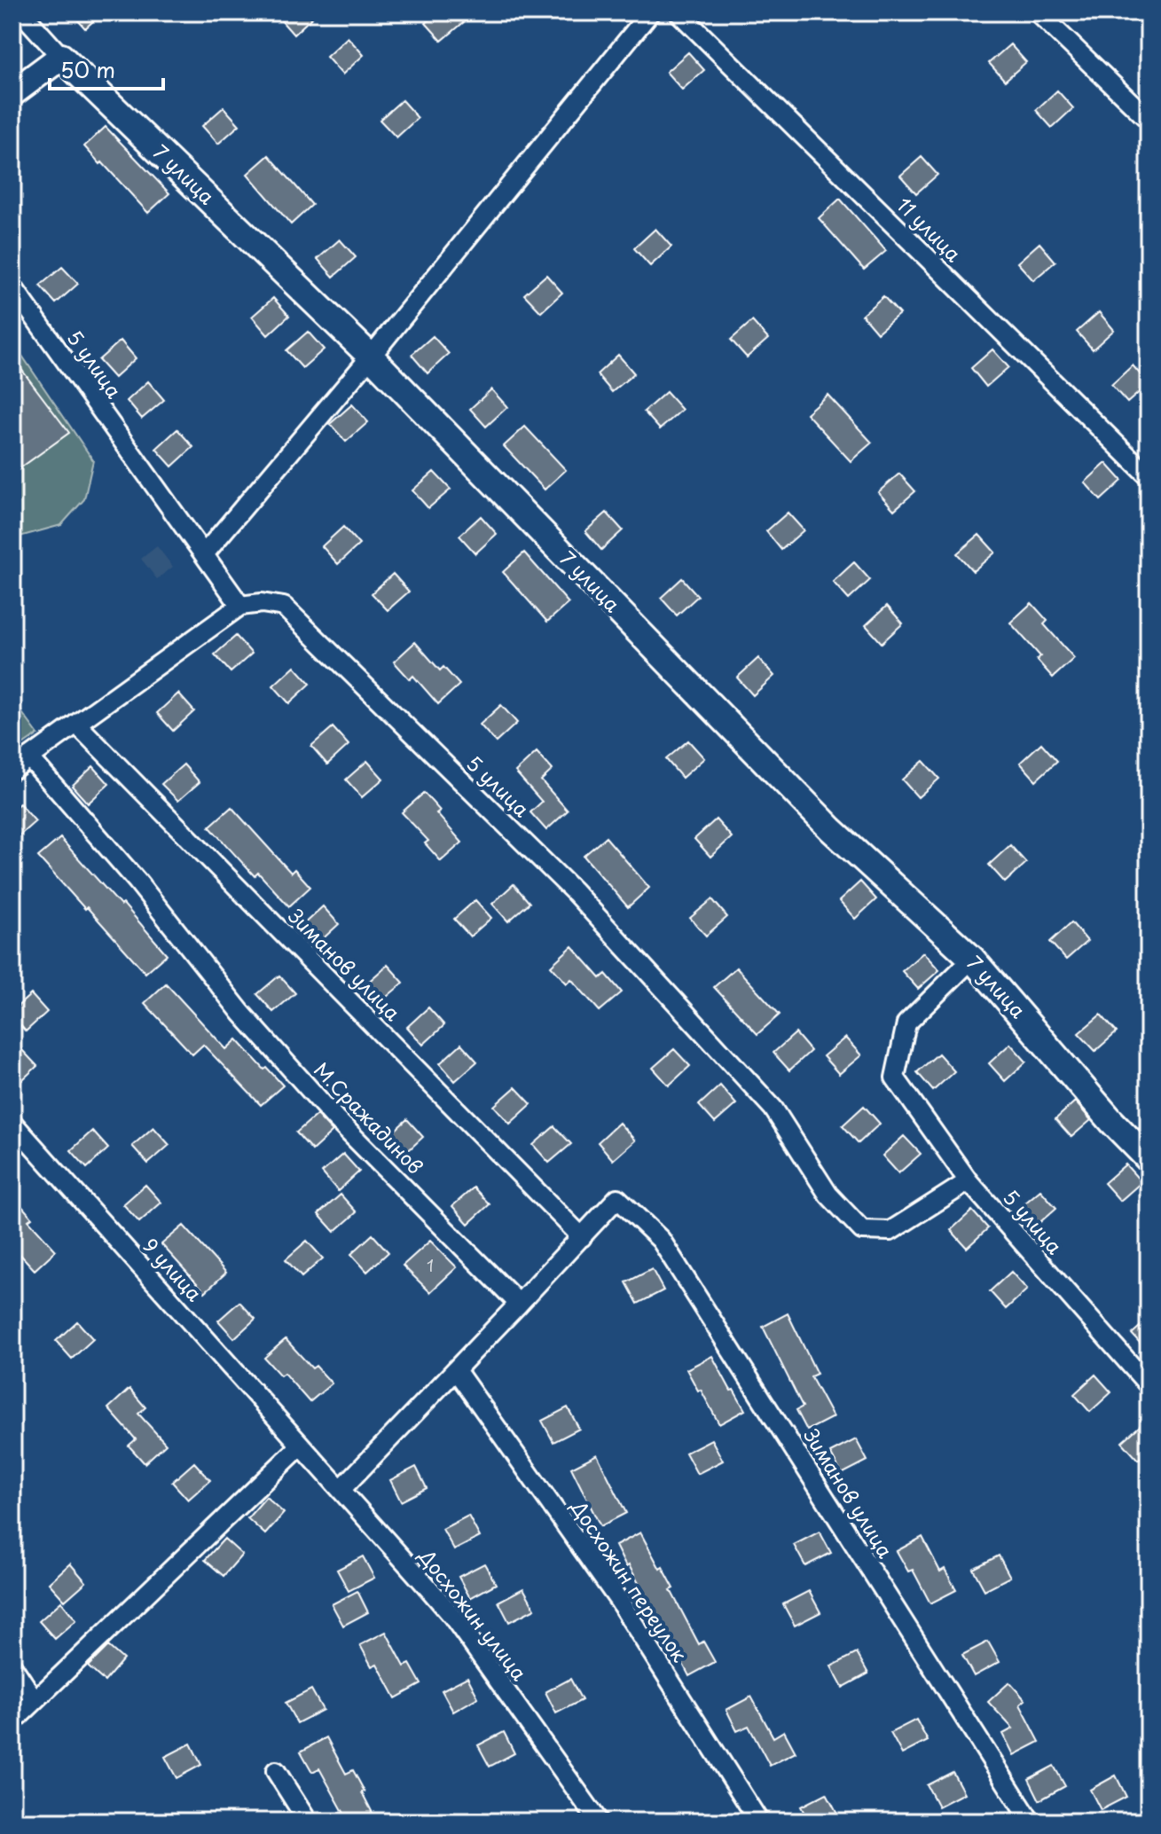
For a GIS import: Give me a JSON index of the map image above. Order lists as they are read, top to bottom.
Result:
{
  "streets": {
    "street": [
      "7 улица",
      "11 улица",
      "5 улица",
      "Зиманов улица",
      "М.Сражадинов",
      "9 улица",
      "Досхожин переулок",
      "Досхожин улица"
    ]
  },
  "crossings": [
    ["7 улица", "5 улица"],
    ["9 улица", "Досхожин улица"]
  ],
  "house_numbers": ["1"],
  "scale_bar": "50 m"
}
